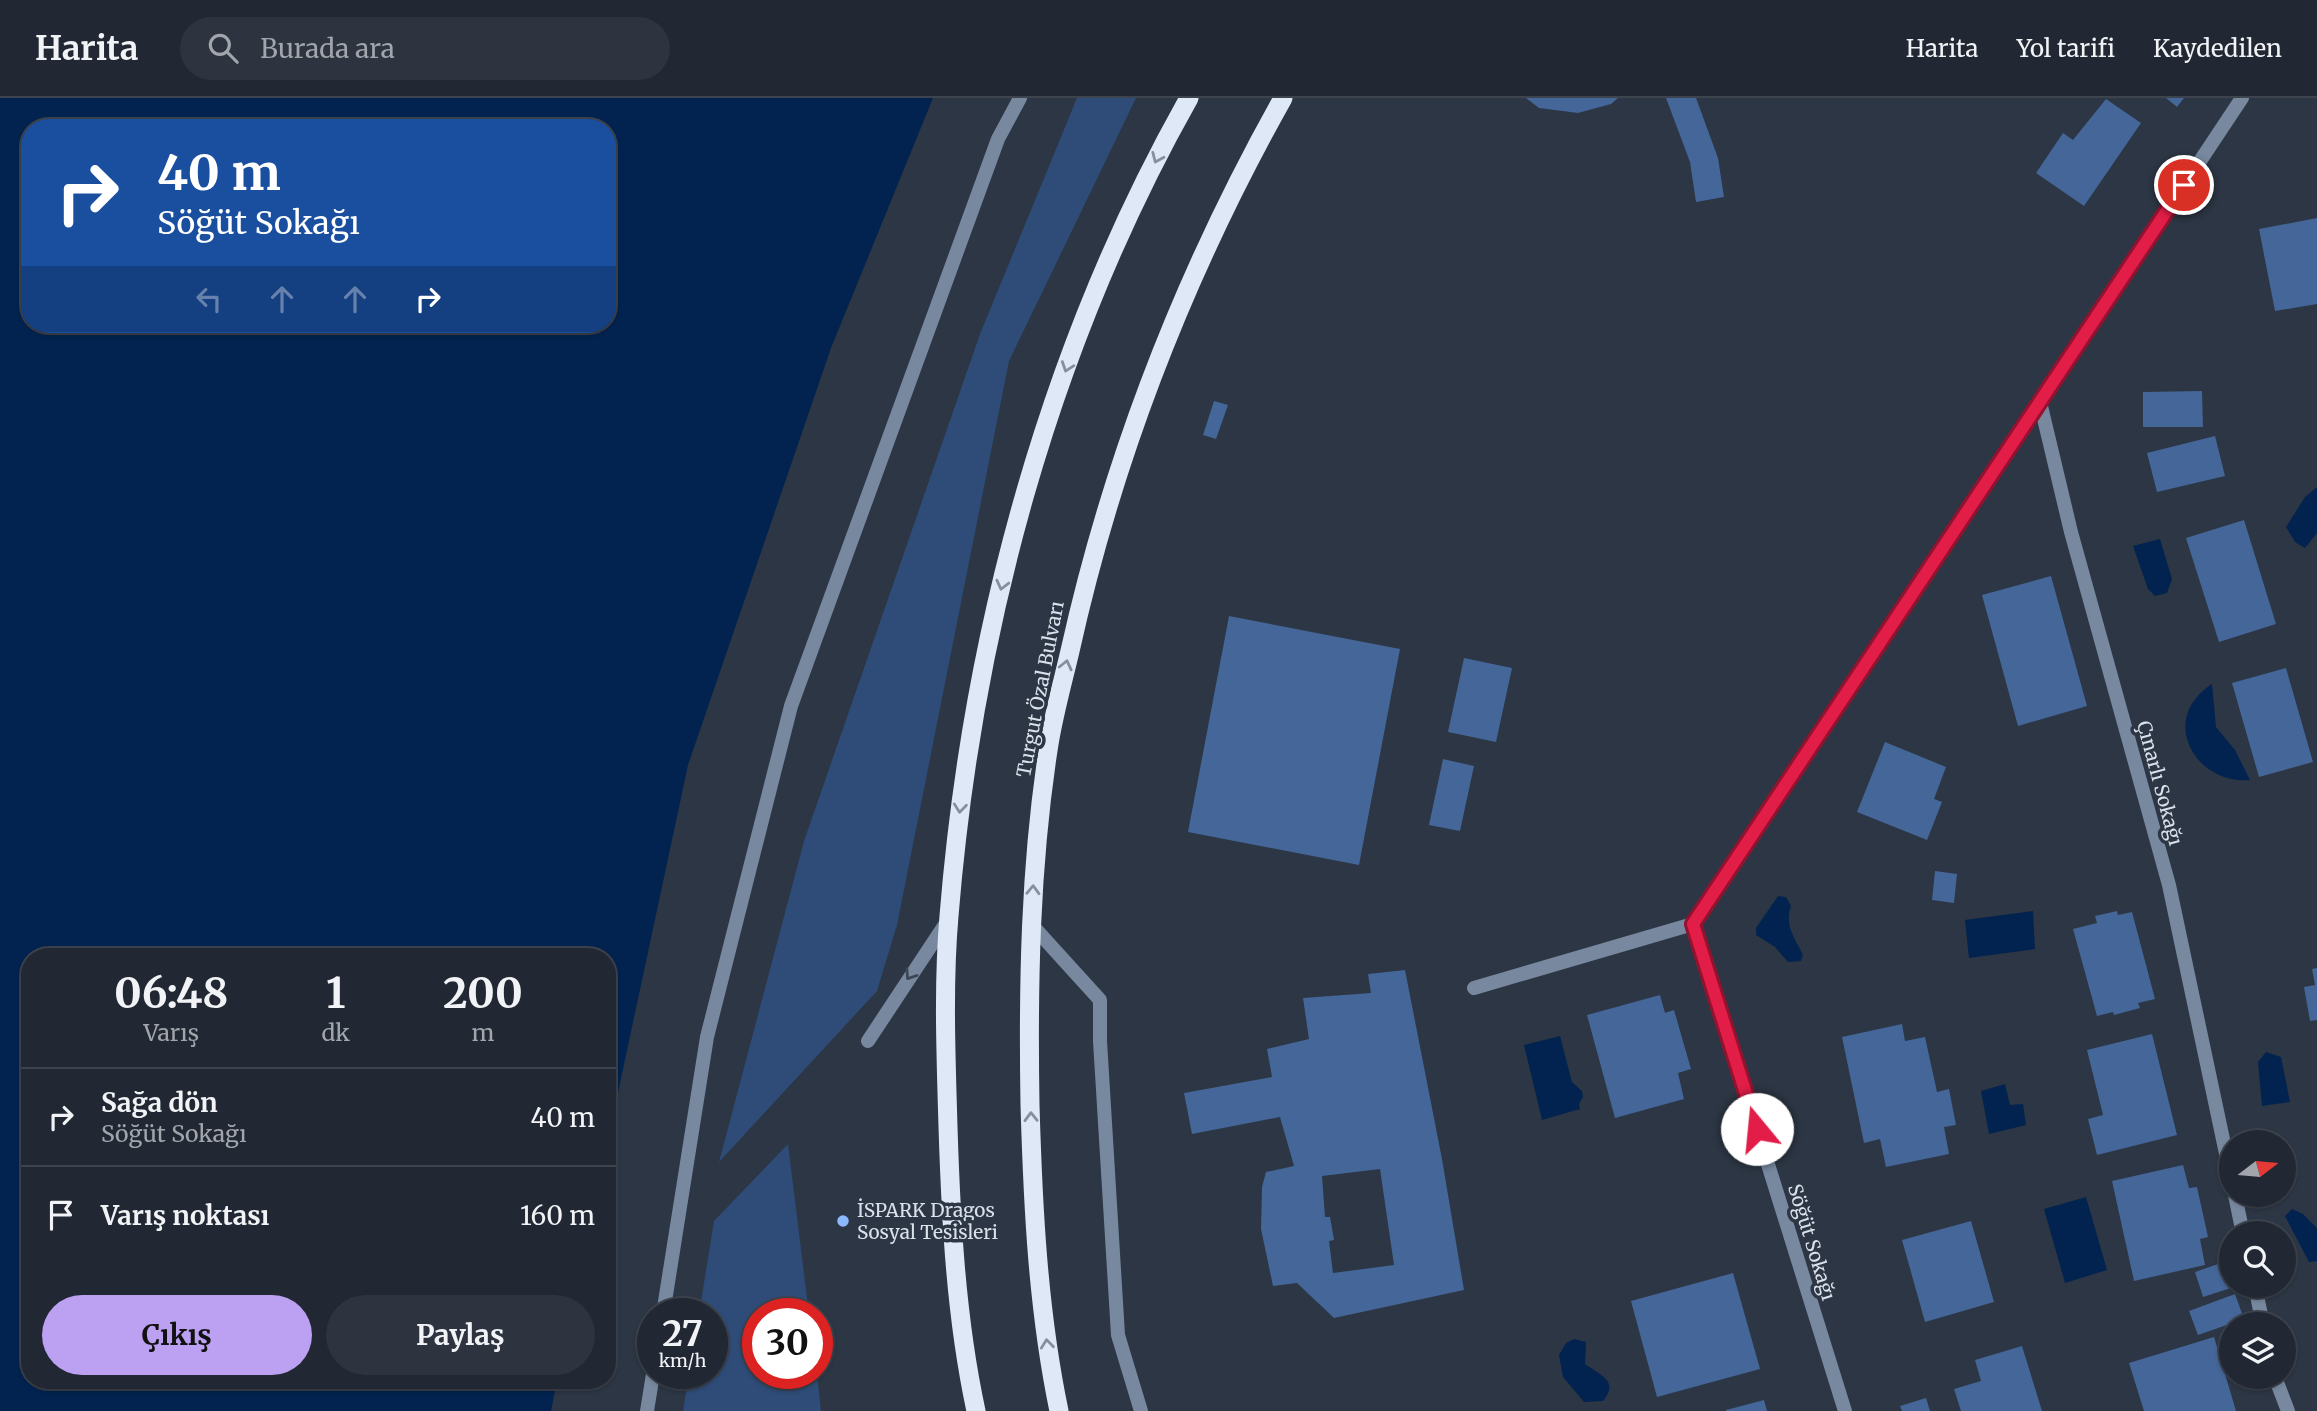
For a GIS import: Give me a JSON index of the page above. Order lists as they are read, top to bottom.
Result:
{
  "streets": {
    "highway": ["Turgut Özal Bulvarı"],
    "street": ["Çınarlı Sokağı", "Söğüt Sokağı"]
  },
  "places": ["İSPARK Dragos Sosyal Tesisleri"],
  "north": "right",
  "page": {
    "header": "Harita",
    "search": "Burada ara",
    "nav": ["Harita", "Yol tarifi", "Kaydedilen"],
    "turn": ["40 m", "Söğüt Sokağı"],
    "eta": [
      "06:48",
      "Varış",
      "1",
      "dk",
      "200",
      "m"
    ],
    "list": [
      {
        "name": "Sağa dön",
        "note": "Söğüt Sokağı",
        "value": "40 m"
      },
      {
        "name": "Varış noktası",
        "value": "160 m"
      }
    ],
    "buttons": ["Çıkış", "Paylaş"],
    "speed": "27 km/h",
    "limit": "30"
  }
}
